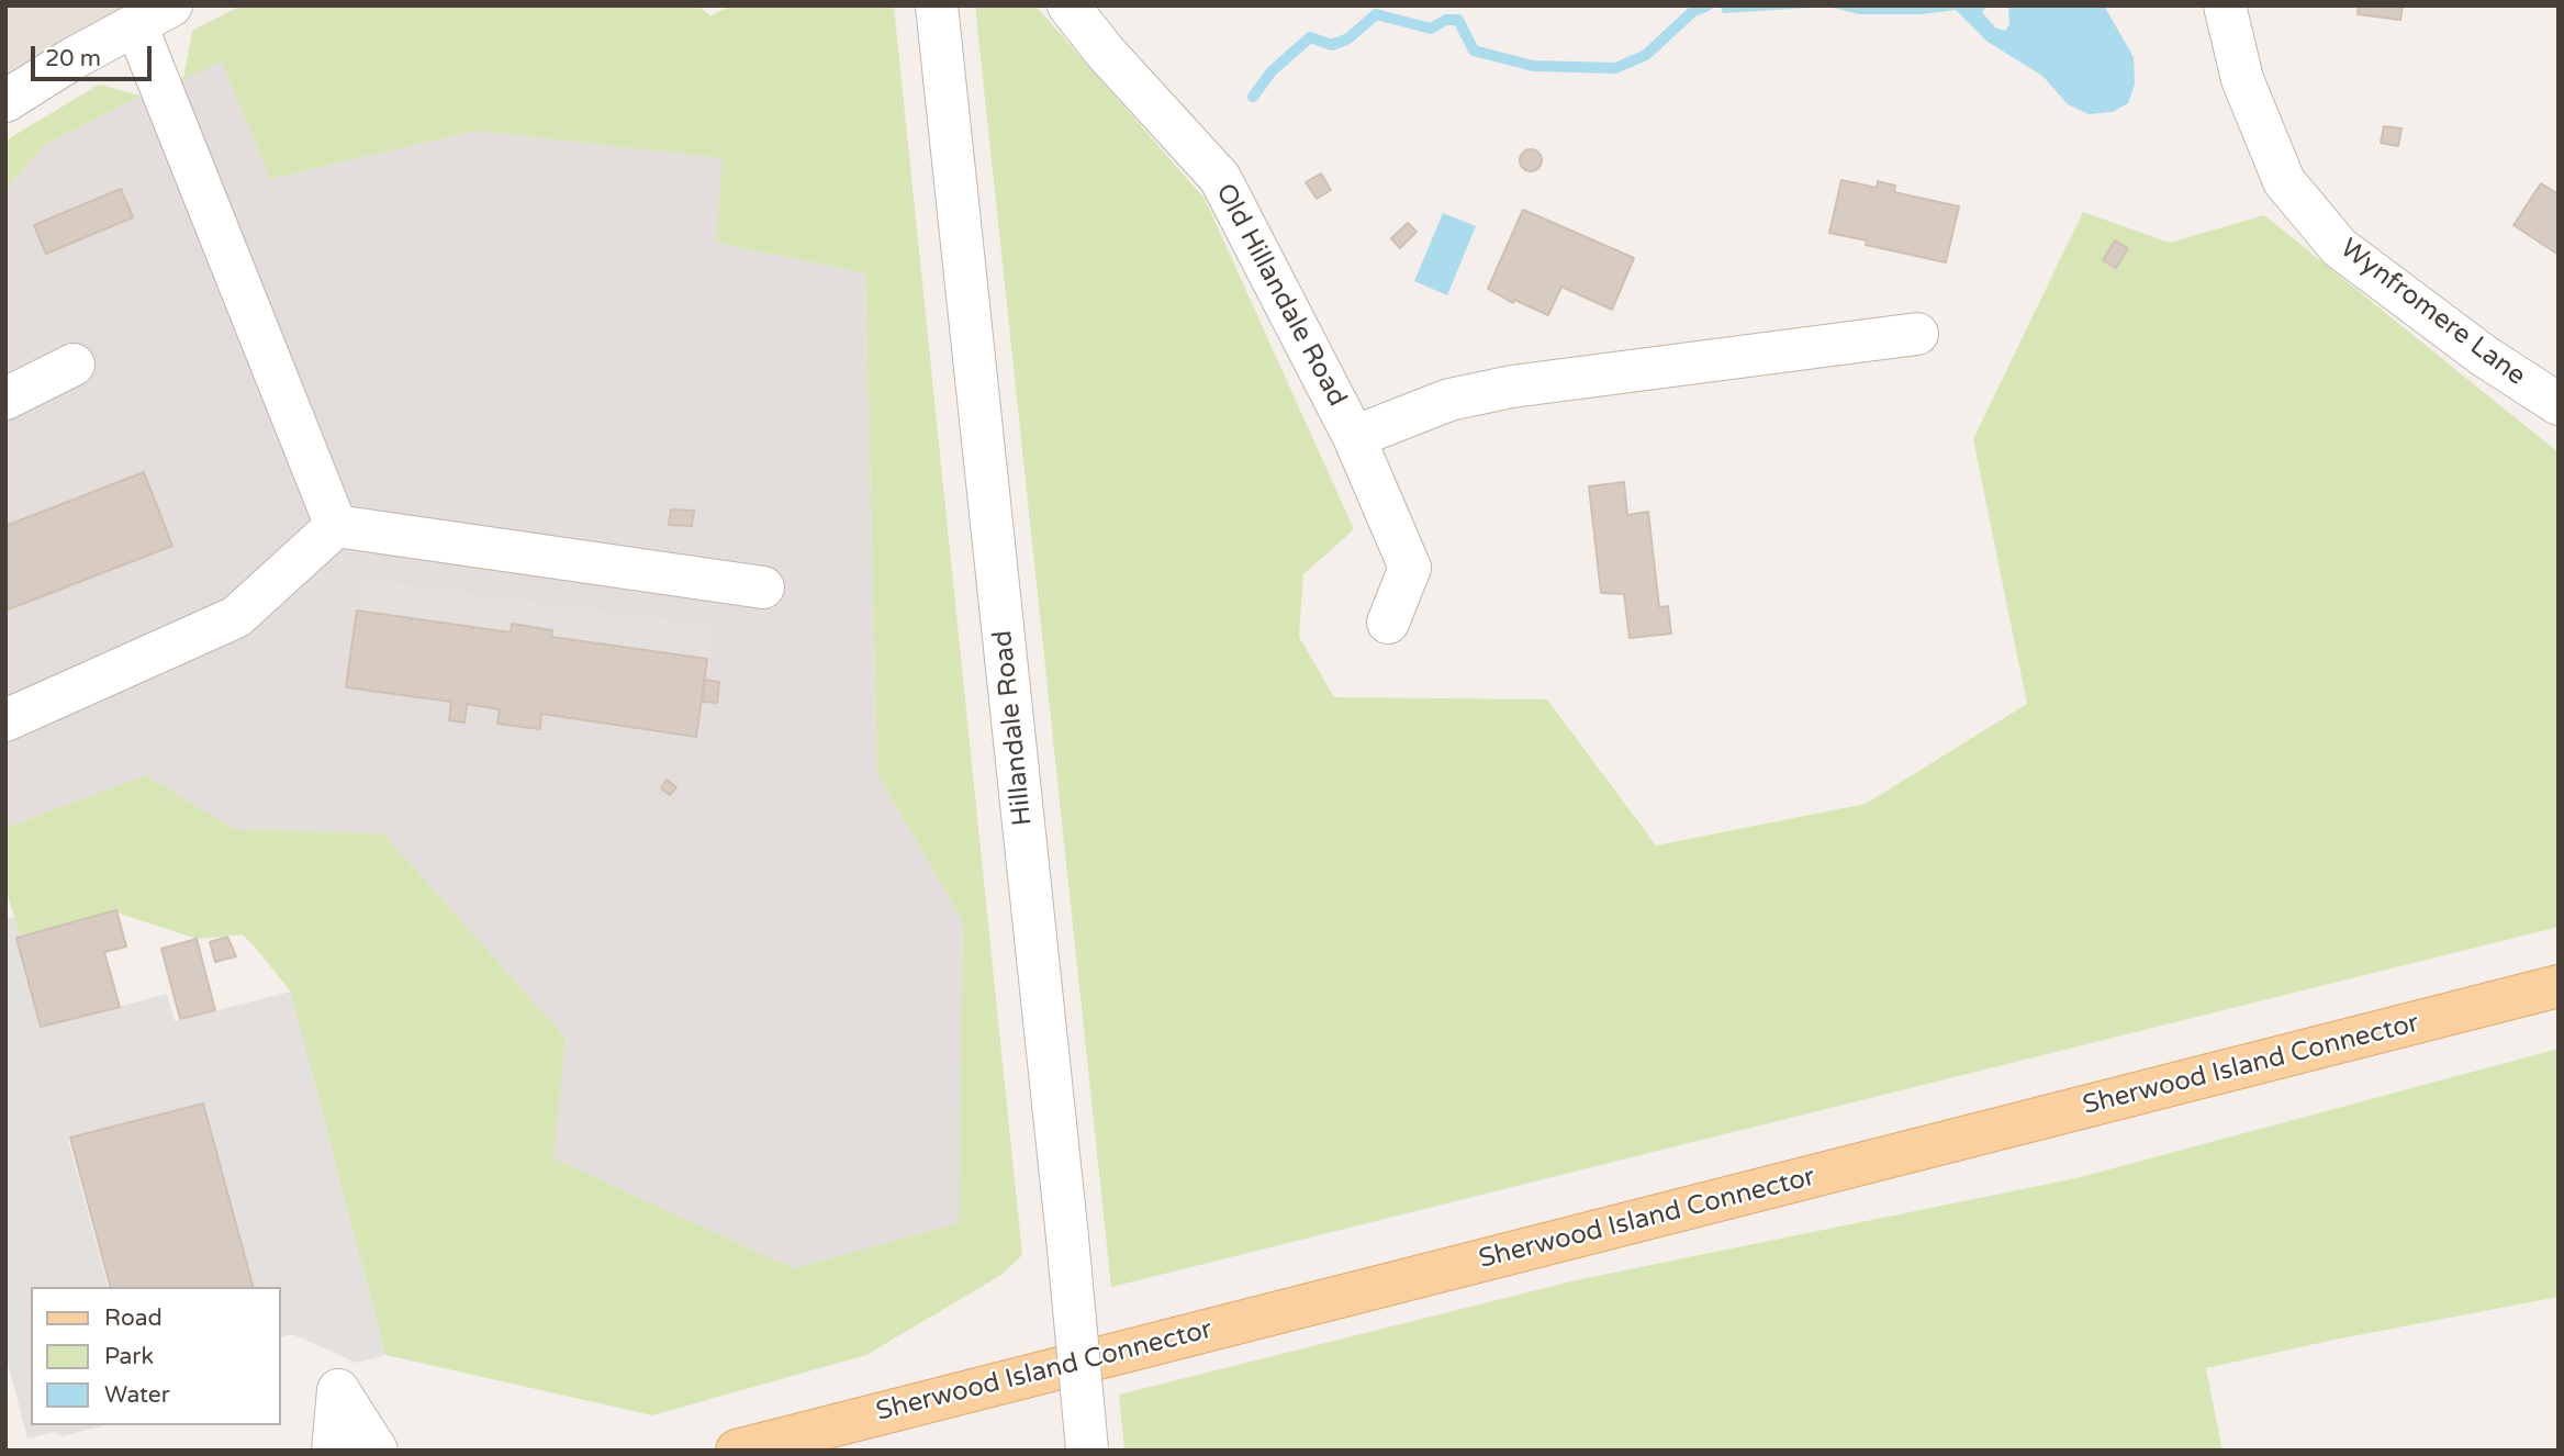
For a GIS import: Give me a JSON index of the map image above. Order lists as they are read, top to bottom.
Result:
{
  "streets": {
    "main road": ["Sherwood Island Connector"],
    "street": ["Old Hillandale Road", "Wynfromere Lane", "Hillandale Road"]
  },
  "legend": ["Road", "Park", "Water"],
  "scale_bar": "20 m"
}
